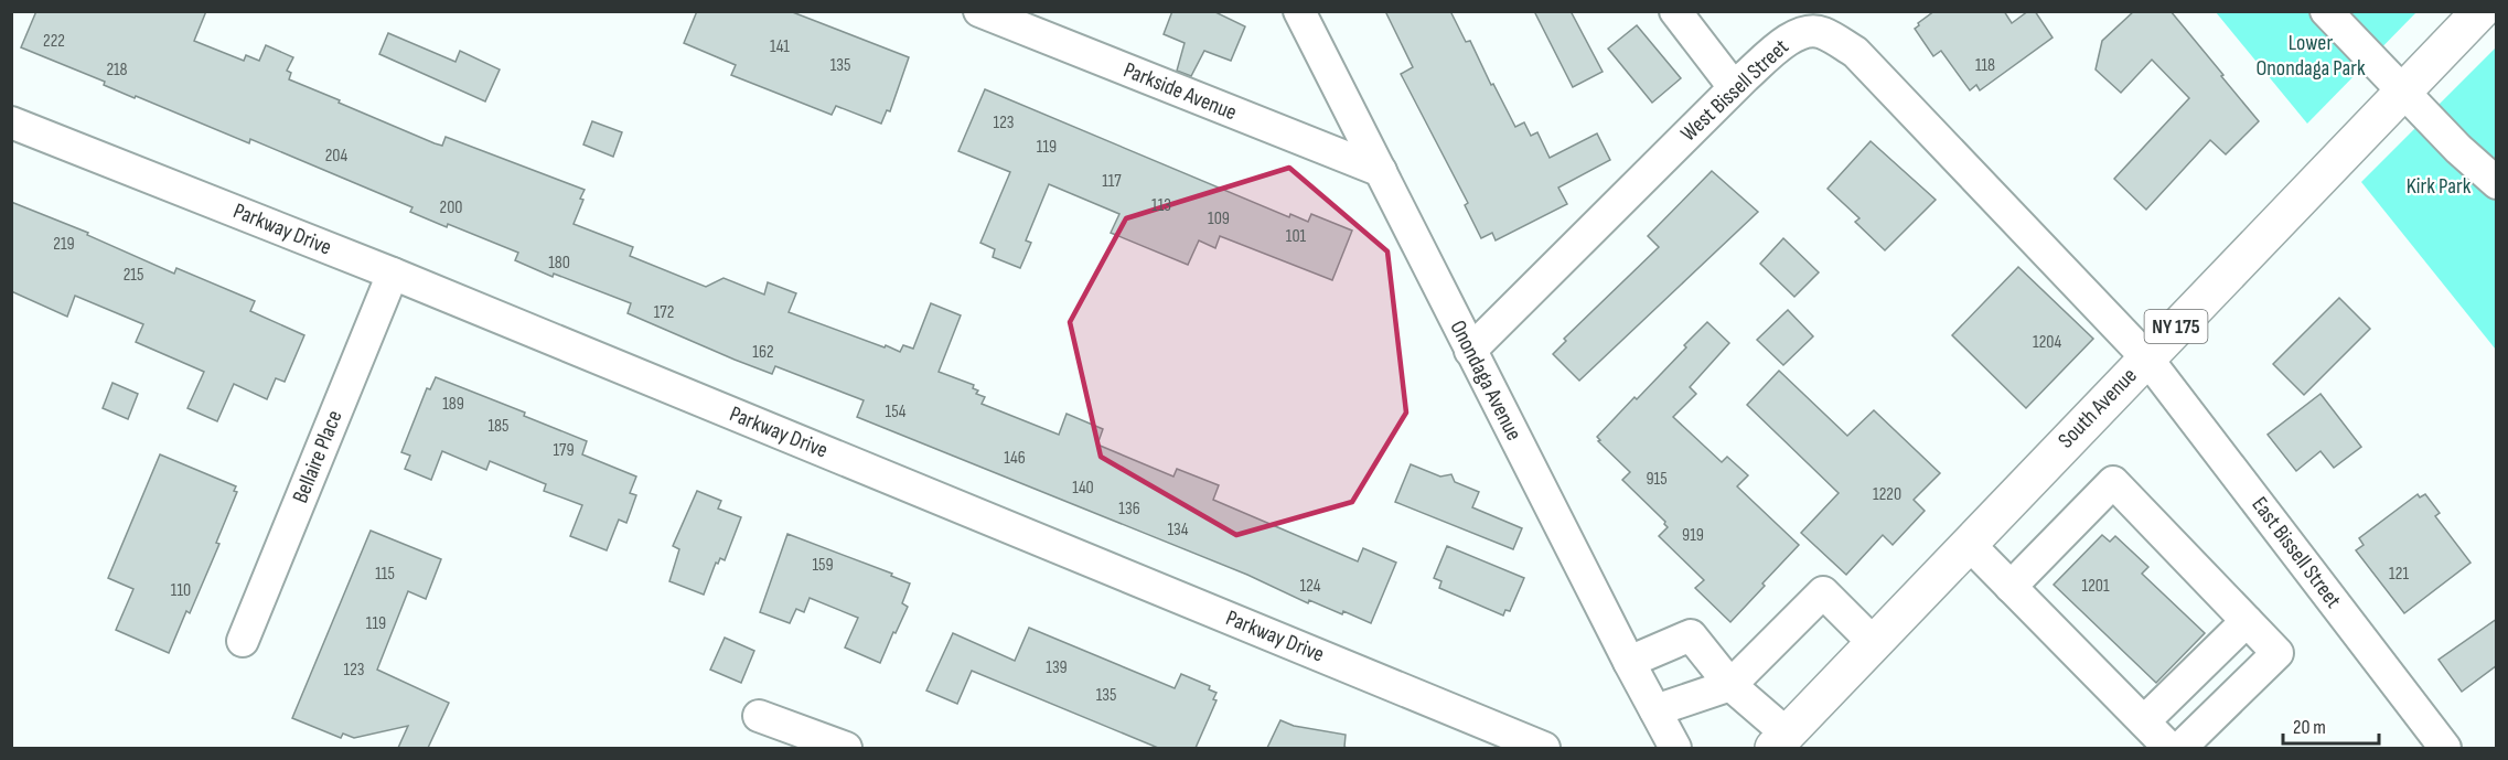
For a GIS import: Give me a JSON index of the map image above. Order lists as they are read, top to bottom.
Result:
{
  "streets": {
    "main road": ["NY 175", "South Avenue"],
    "street": [
      "West Bissell Street",
      "Parkside Avenue",
      "Parkway Drive",
      "Onondaga Avenue",
      "Bellaire Place",
      "East Bissell Street"
    ]
  },
  "crossings": [
    ["West Bissell Street", "Onondaga Avenue"],
    ["West Bissell Street", "South Avenue"],
    ["West Bissell Street", "East Bissell Street"],
    ["Parkside Avenue", "Onondaga Avenue"],
    ["Parkway Drive", "Bellaire Place"],
    ["South Avenue", "East Bissell Street"]
  ],
  "parks": ["Lower Onondaga Park", "Kirk Park"],
  "house_numbers": [
    "222",
    "141",
    "135",
    "118",
    "218",
    "123",
    "119",
    "204",
    "117",
    "113",
    "200",
    "109",
    "101",
    "219",
    "180",
    "215",
    "172",
    "1204",
    "162",
    "189",
    "154",
    "185",
    "179",
    "146",
    "915",
    "140",
    "1220",
    "136",
    "134",
    "919",
    "159",
    "115",
    "121",
    "124",
    "1201",
    "110",
    "119",
    "139",
    "123",
    "135"
  ],
  "scale_bar": "20 m"
}
